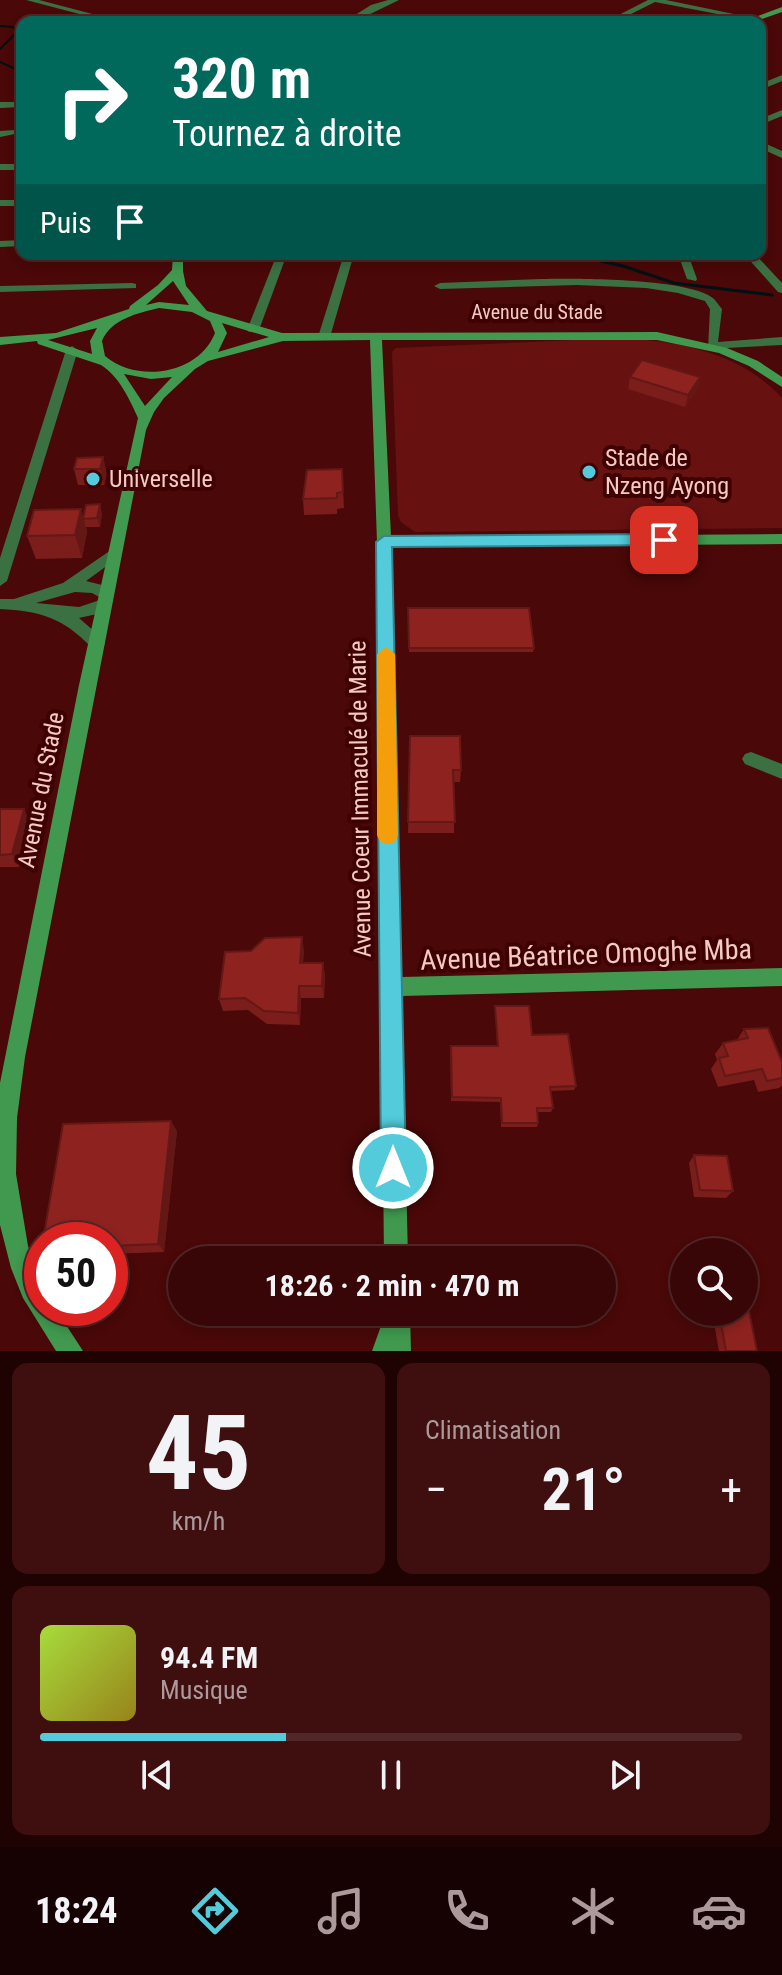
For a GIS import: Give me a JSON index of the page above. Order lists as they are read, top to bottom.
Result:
{
  "streets": {
    "main road": ["Avenue du Stade", "Avenue Coeur Immaculé de Marie", "Avenue Béatrice Omoghe Mba"]
  },
  "crossings": [
    ["Avenue du Stade", "Avenue Coeur Immaculé de Marie"],
    ["Avenue Coeur Immaculé de Marie", "Avenue Béatrice Omoghe Mba"]
  ],
  "places": ["Stade de Nzeng Ayong", "Universelle"],
  "page": {
    "turn": ["320 m", "Tournez à droite"],
    "then": "Puis",
    "limit": "50",
    "trip": "18:26 · 2 min · 470 m",
    "tile": [
      ["45", "km/h"],
      "Climatisation"
    ],
    "heat": ["−", "21°", "+"],
    "song": ["94.4 FM", "Musique"],
    "tabs": "18:24"
  }
}
